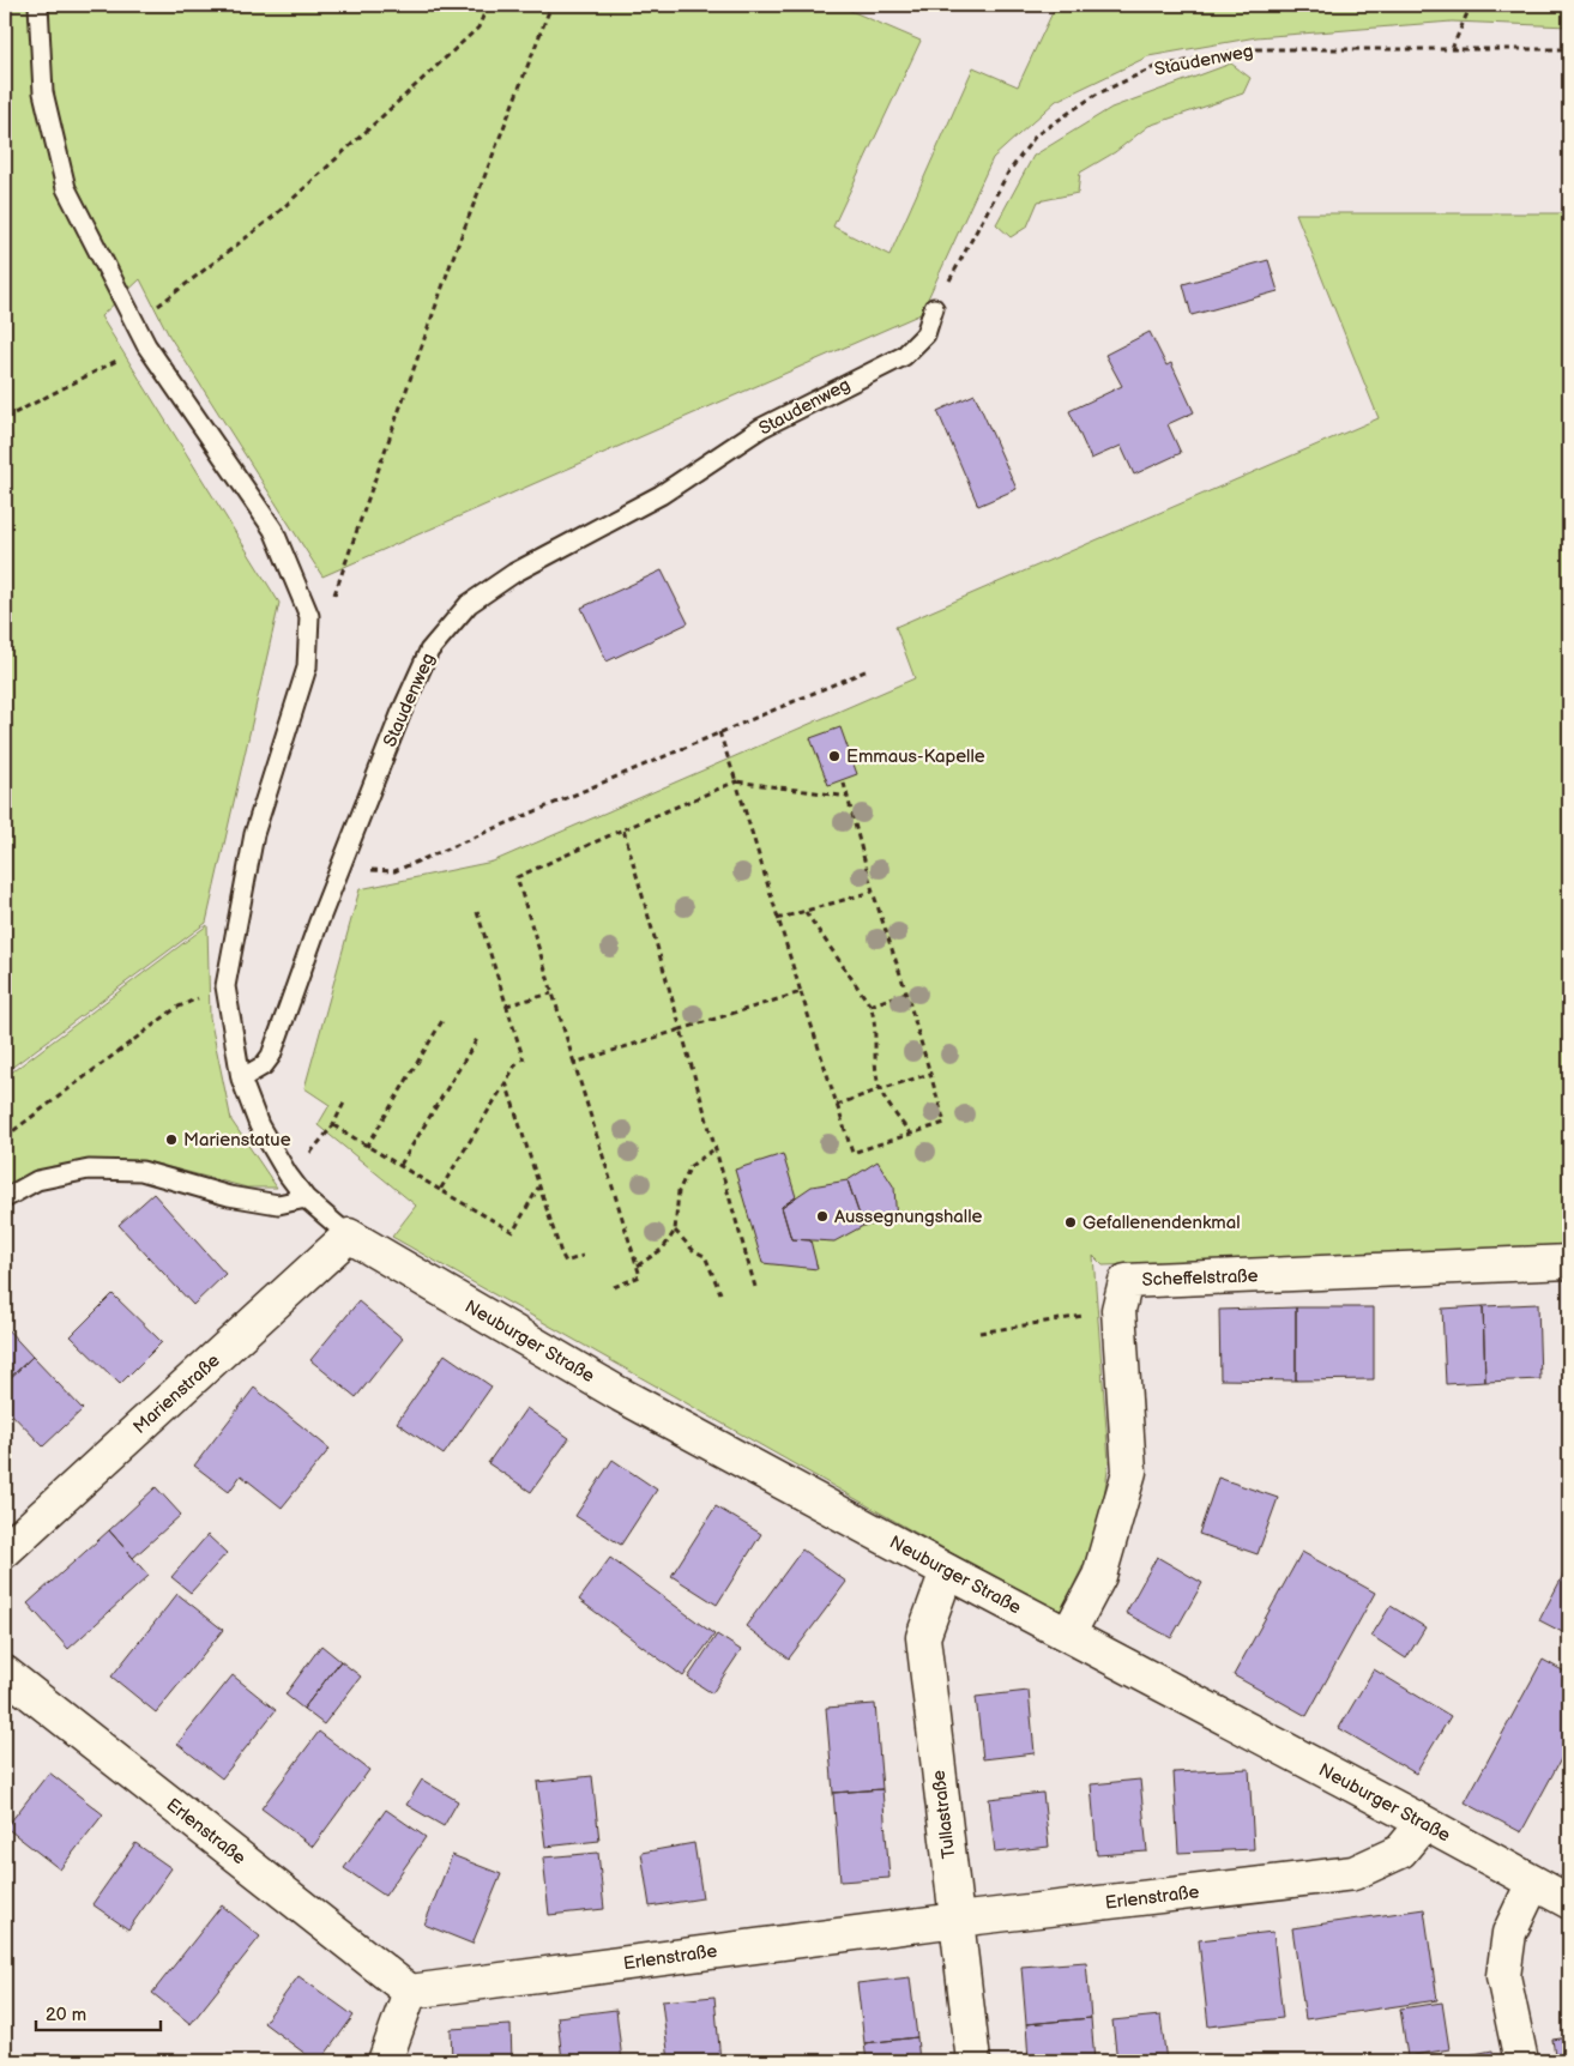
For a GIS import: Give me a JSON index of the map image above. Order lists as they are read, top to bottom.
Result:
{
  "streets": {
    "street": [
      "Scheffelstraße",
      "Neuburger Straße",
      "Marienstraße",
      "Tullastraße",
      "Erlenstraße"
    ],
    "lane": ["Staudenweg"]
  },
  "crossings": [
    ["Scheffelstraße", "Neuburger Straße"],
    ["Neuburger Straße", "Marienstraße"],
    ["Neuburger Straße", "Tullastraße"],
    ["Neuburger Straße", "Erlenstraße"],
    ["Tullastraße", "Erlenstraße"]
  ],
  "places": [
    "Emmaus-Kapelle",
    "Marienstatue",
    "Aussegnungshalle",
    "Gefallenendenkmal"
  ],
  "scale_bar": "20 m"
}
